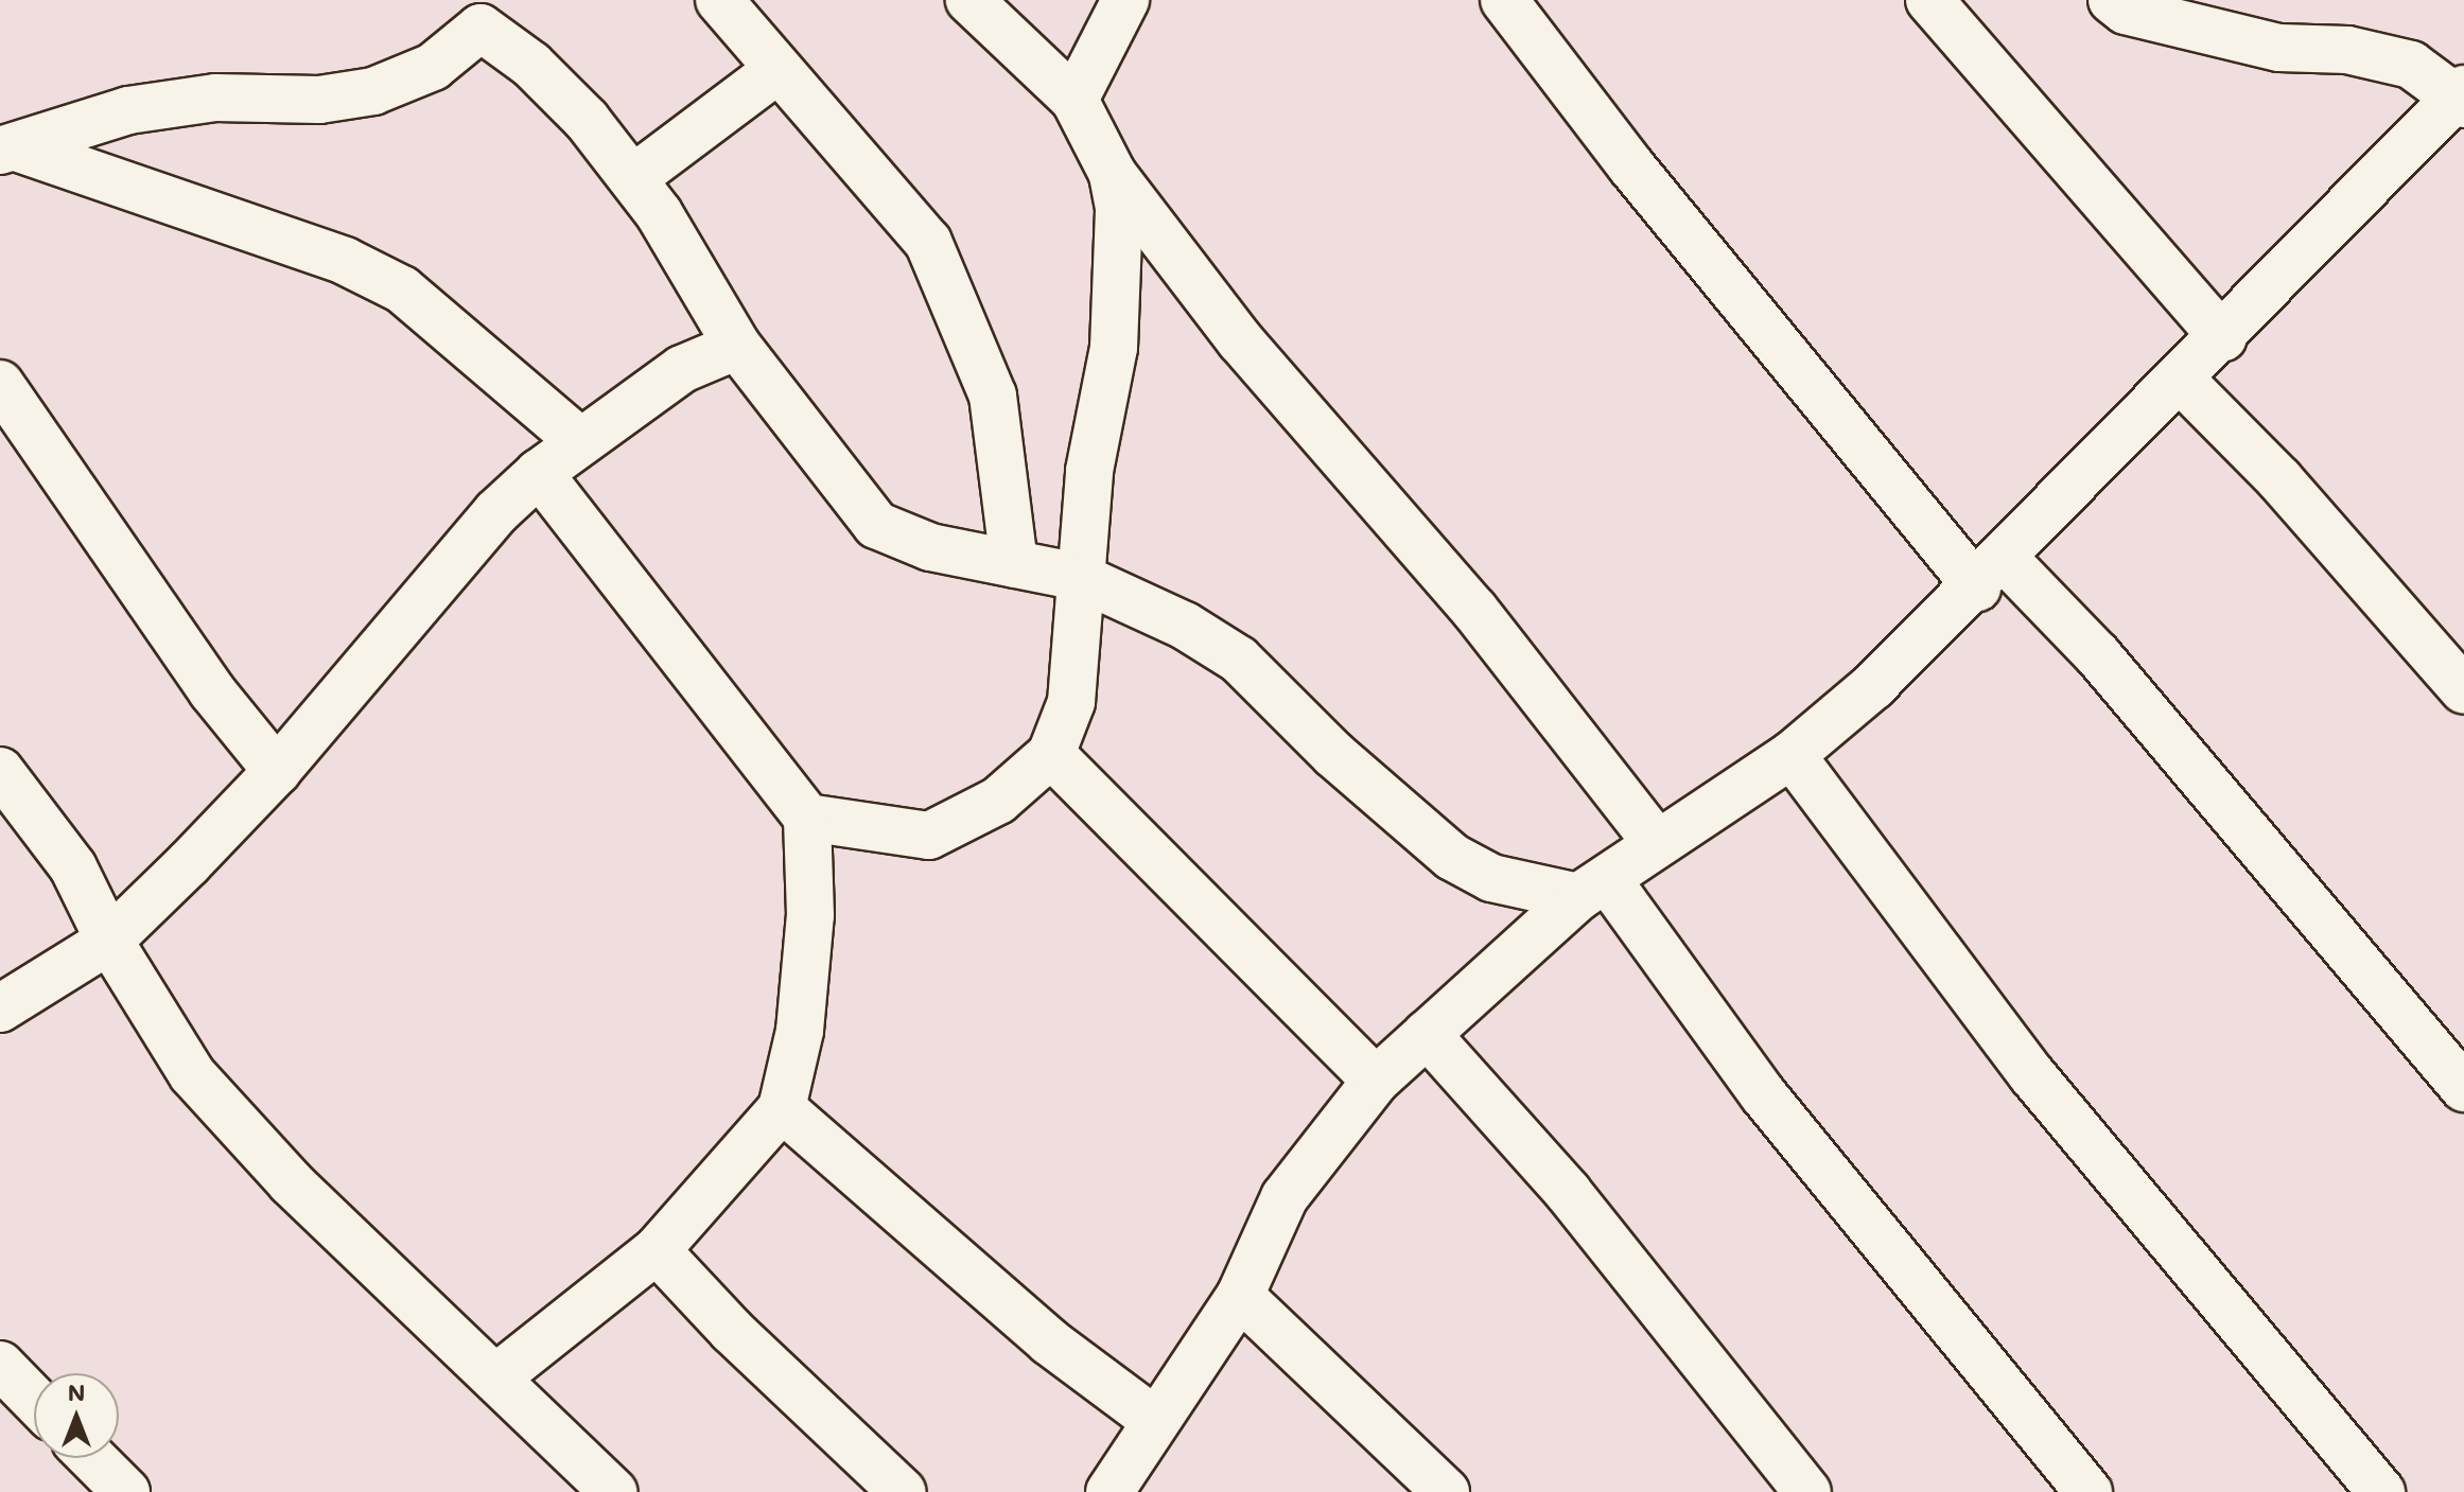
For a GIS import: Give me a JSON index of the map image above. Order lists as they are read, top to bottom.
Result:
{
  "north": "top"
}
